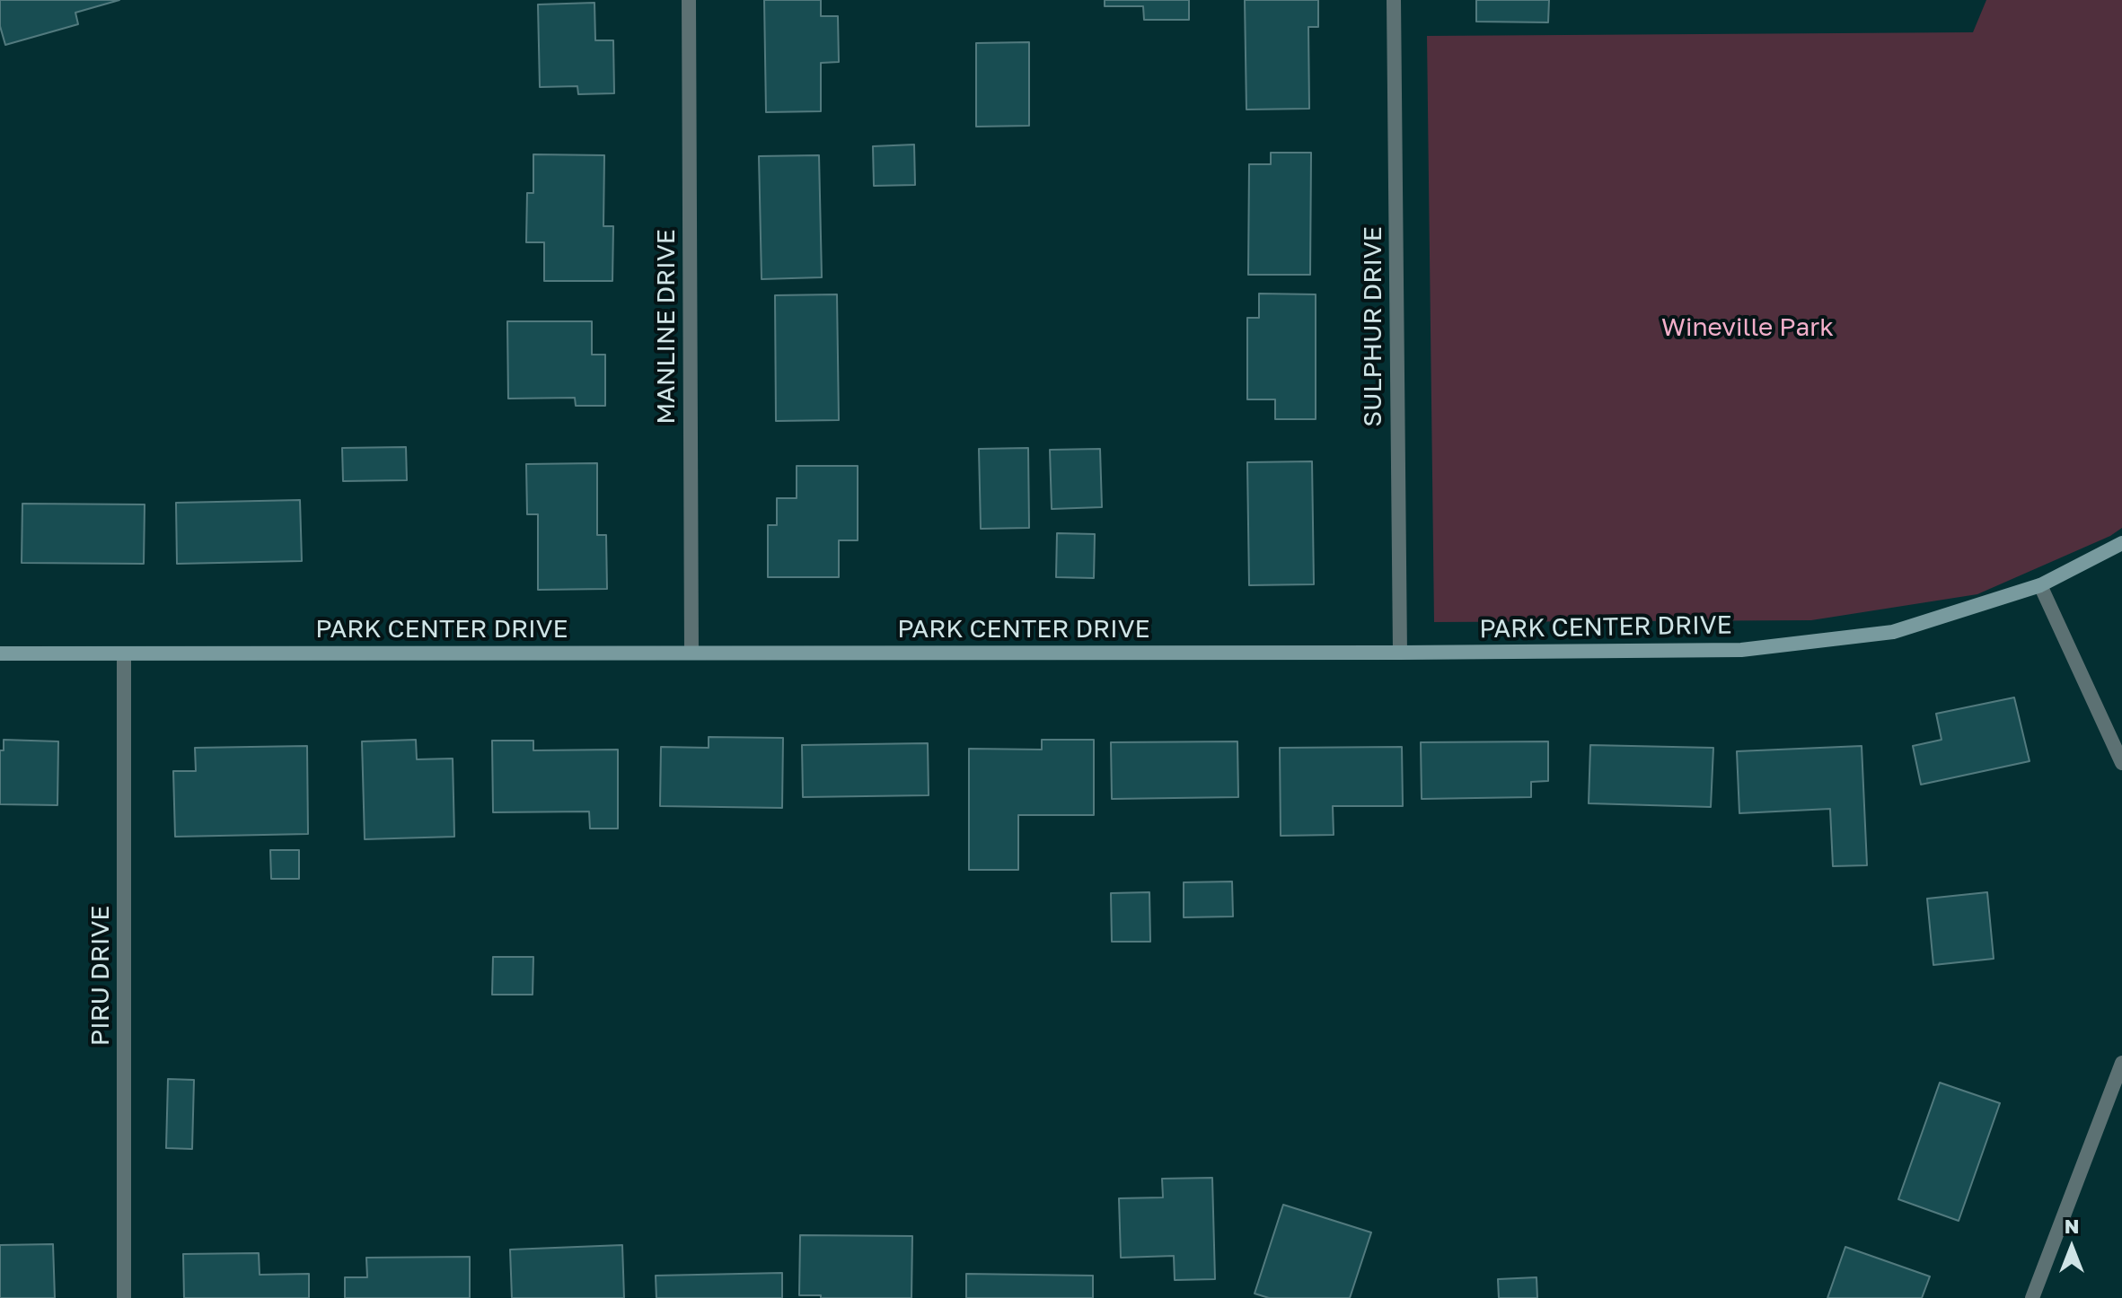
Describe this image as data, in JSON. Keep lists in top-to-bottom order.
{
  "streets": {
    "street": [
      "MANLINE DRIVE",
      "SULPHUR DRIVE",
      "PARK CENTER DRIVE",
      "PIRU DRIVE"
    ]
  },
  "crossings": [
    ["MANLINE DRIVE", "PARK CENTER DRIVE"],
    ["SULPHUR DRIVE", "PARK CENTER DRIVE"],
    ["PARK CENTER DRIVE", "PIRU DRIVE"]
  ],
  "parks": ["Wineville Park"],
  "north": "top"
}
